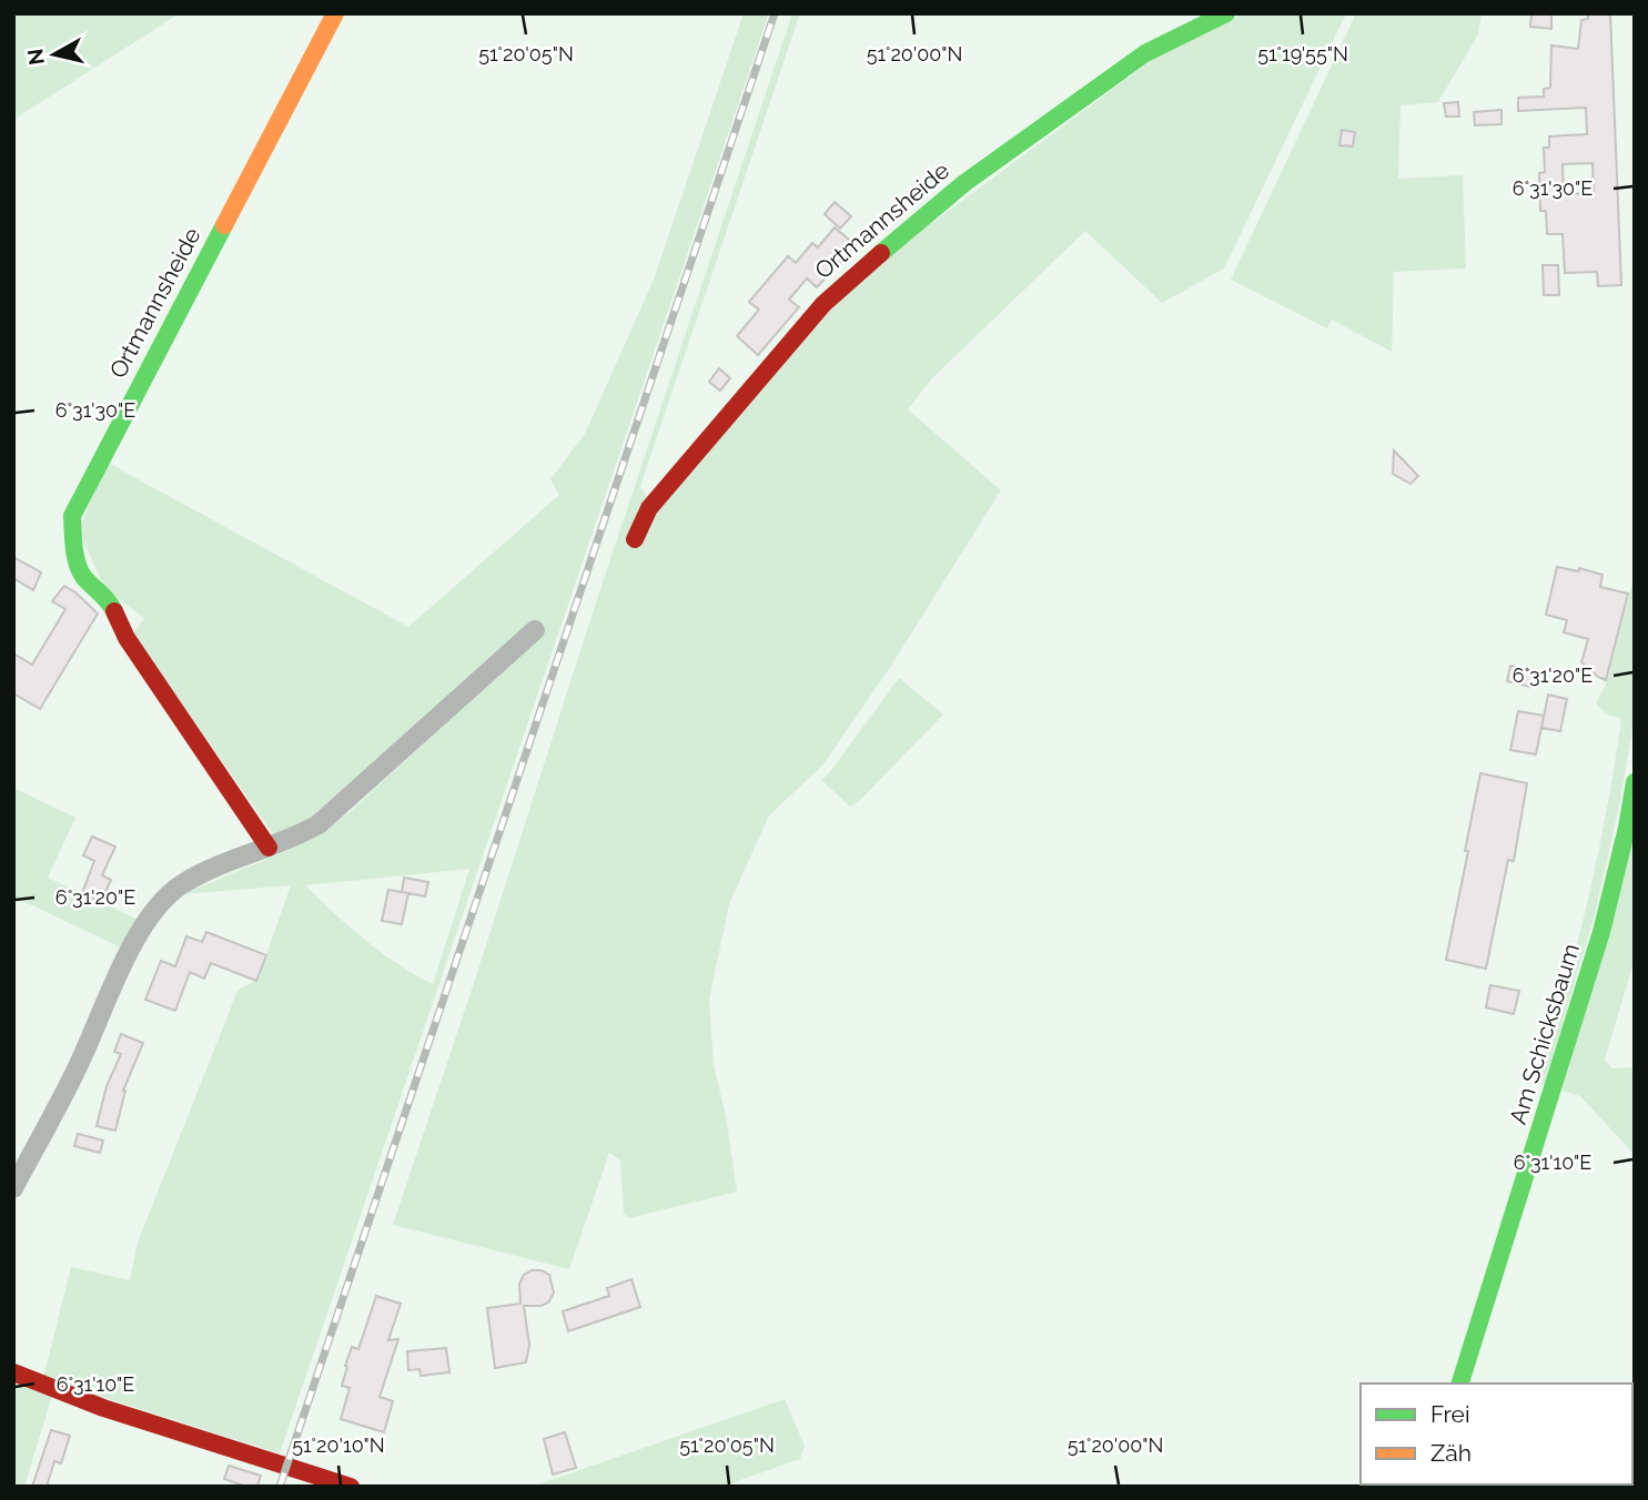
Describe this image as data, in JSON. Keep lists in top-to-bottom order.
{
  "streets": {
    "street": ["Ortmannsheide", "Am Schicksbaum"]
  },
  "legend": ["Frei", "Zäh"],
  "north": "left",
  "coordinates": [
    "51°20'05\"N",
    "51°20'00\"N",
    "51°19'55\"N",
    "6°31'30\"E",
    "6°31'20\"E",
    "6°31'10\"E",
    "51°20'10\"N"
  ]
}
